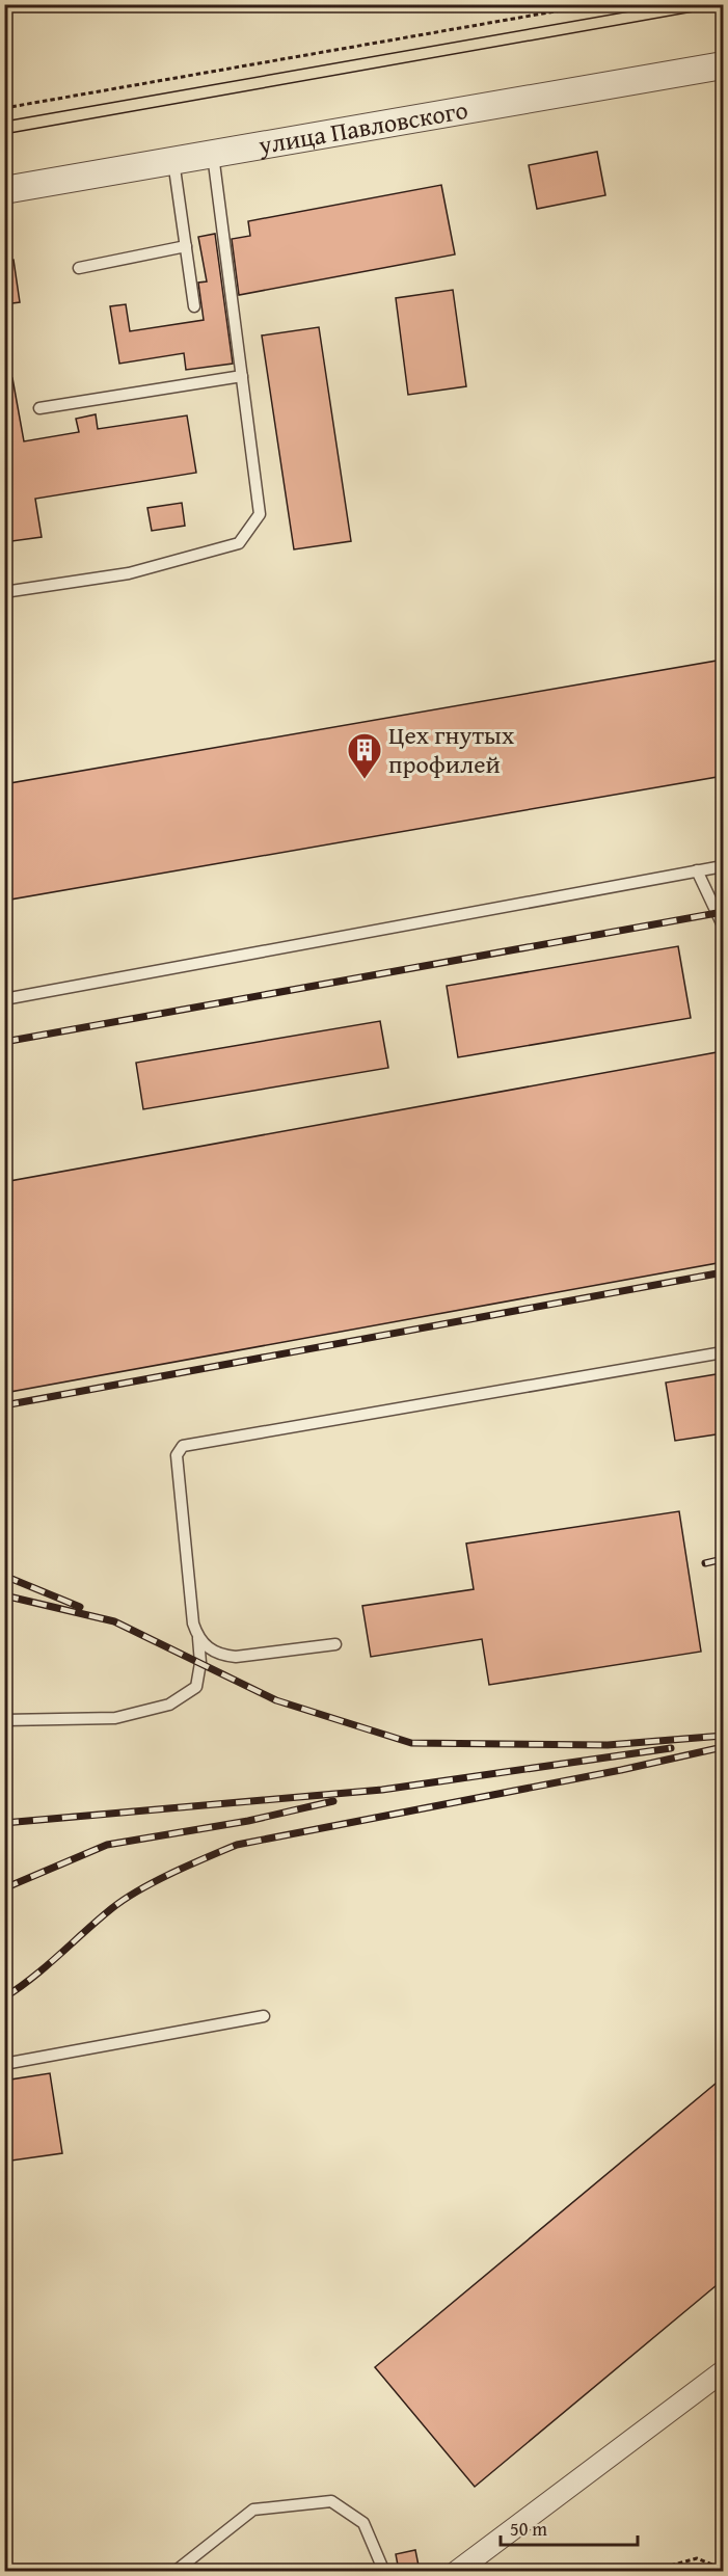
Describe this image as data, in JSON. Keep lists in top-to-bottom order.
{
  "streets": {
    "street": ["улица Павловского"]
  },
  "places": {
    "building": ["Цех гнутых профилей"]
  },
  "scale_bar": "50 m"
}
